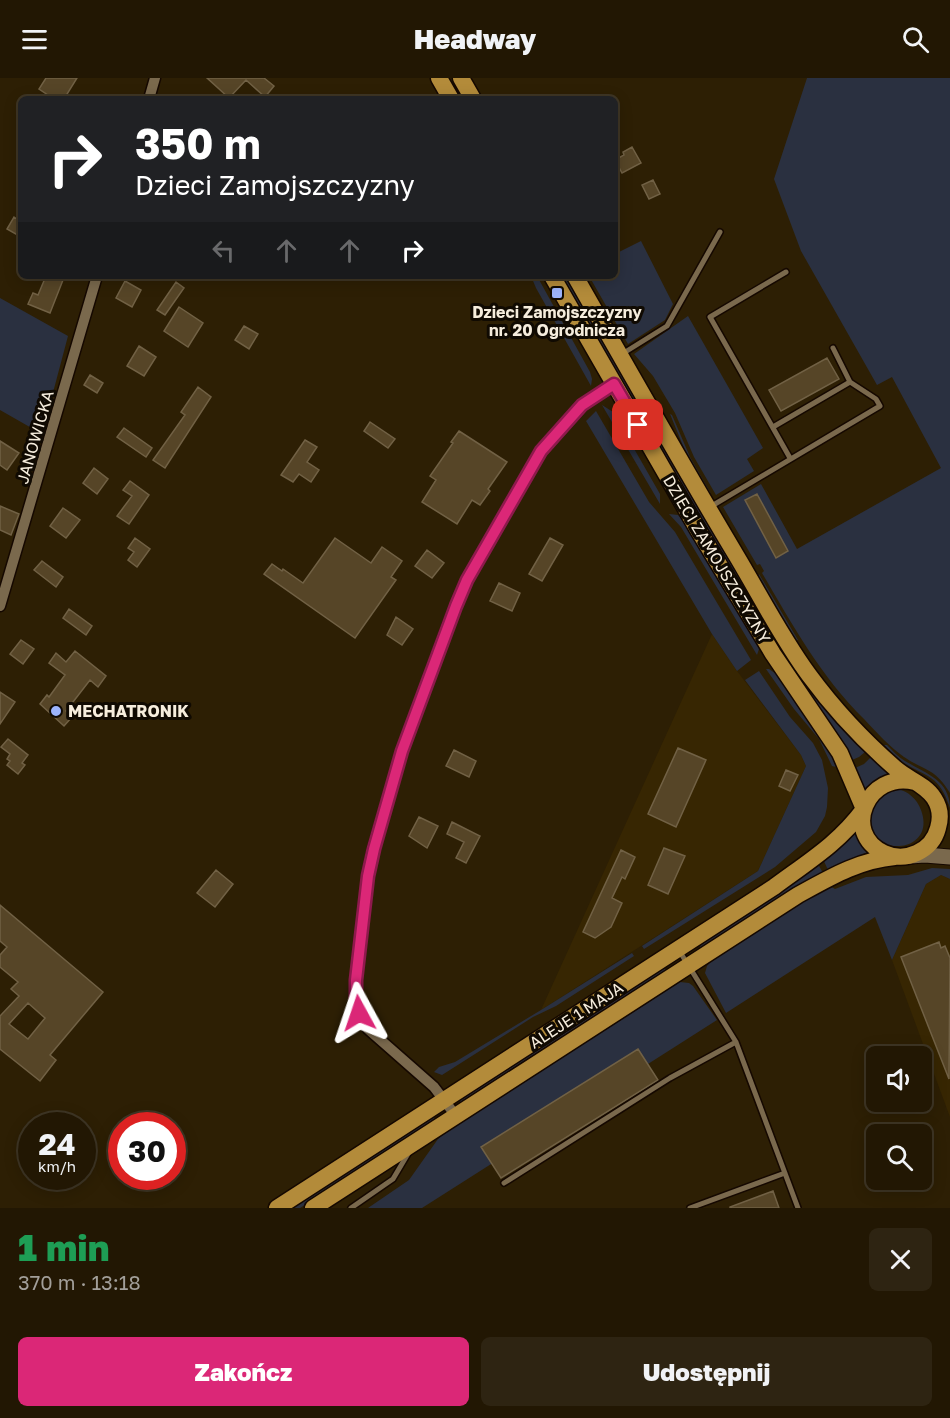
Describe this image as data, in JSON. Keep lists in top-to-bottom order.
{
  "streets": {
    "main road": ["DZIECI ZAMOJSZCZYZNY", "ALEJE 1 MAJA"],
    "street": ["JANOWICKA"]
  },
  "crossings": [
    ["DZIECI ZAMOJSZCZYZNY", "ALEJE 1 MAJA"]
  ],
  "places": {
    "transit": ["Dzieci Zamojszczyzny nr. 20 Ogrodnicza"],
    "other": ["MECHATRONIK"]
  },
  "page": {
    "header": "Headway",
    "turn": ["350 m", "Dzieci Zamojszczyzny"],
    "speed": "24 km/h",
    "limit": "30",
    "heading": ["1 min", "370 m · 13:18"],
    "buttons": ["Zakończ", "Udostępnij"]
  }
}
